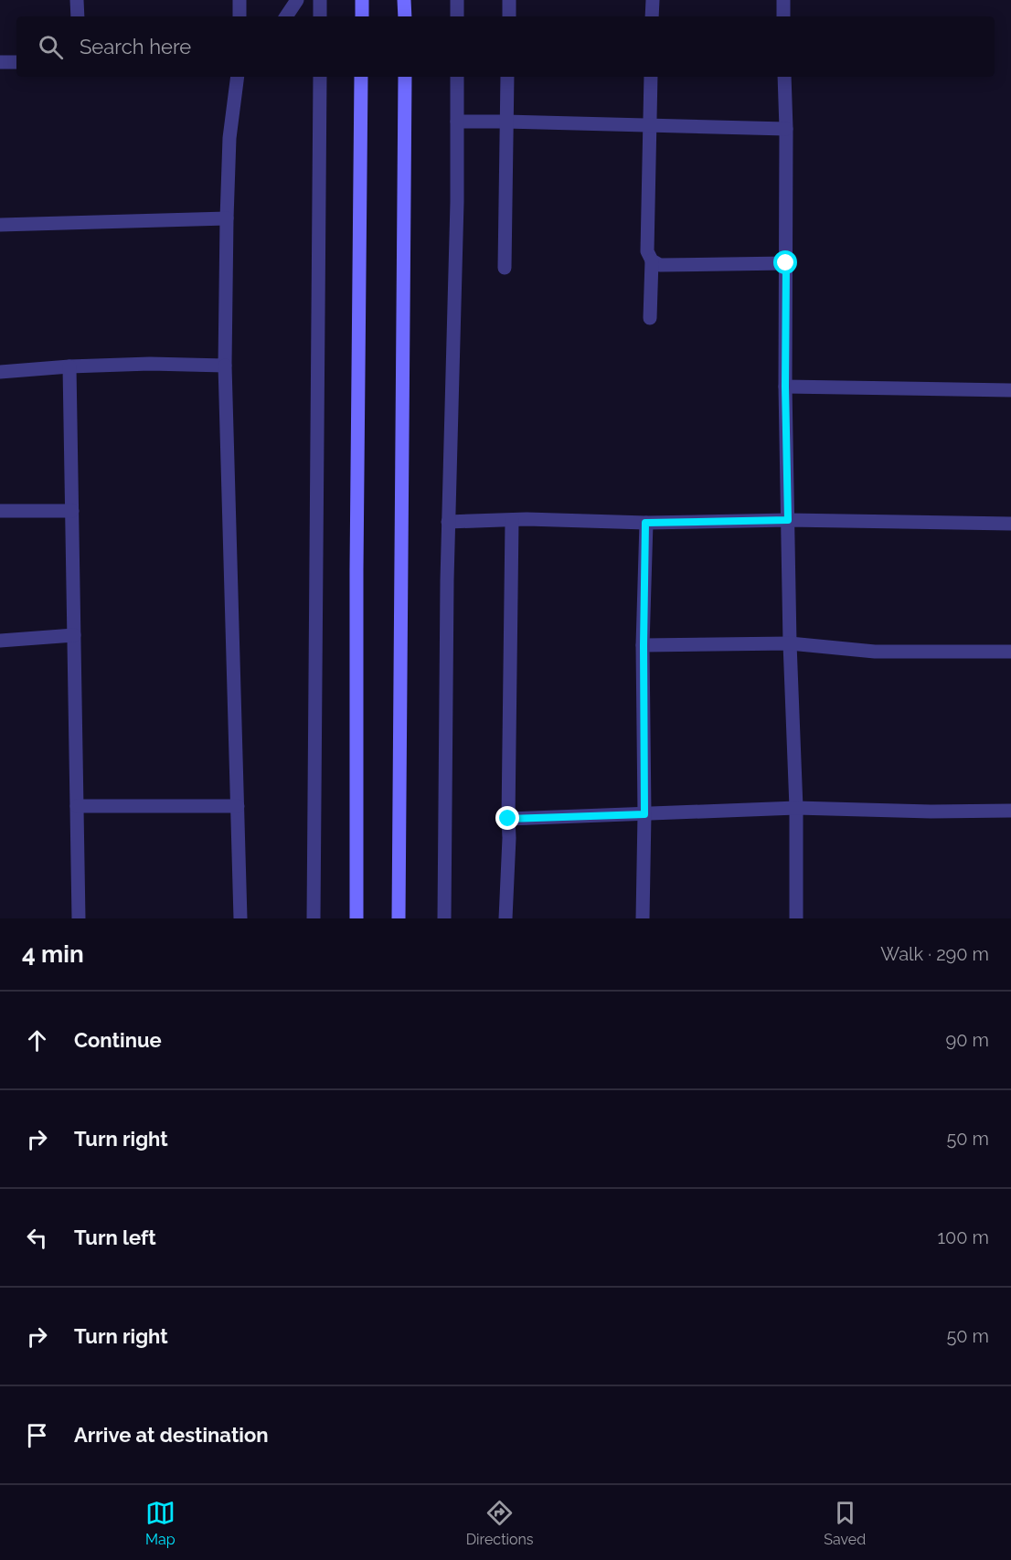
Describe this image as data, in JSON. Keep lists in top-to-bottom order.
{
  "page": {
    "search": "Search here",
    "heading": ["4 min", "Walk · 290 m"],
    "list": [
      ["Continue", "90 m"],
      ["Turn right", "50 m"],
      ["Turn left", "100 m"],
      ["Turn right", "50 m"],
      "Arrive at destination"
    ],
    "nav": ["Map", "Directions", "Saved"]
  }
}
